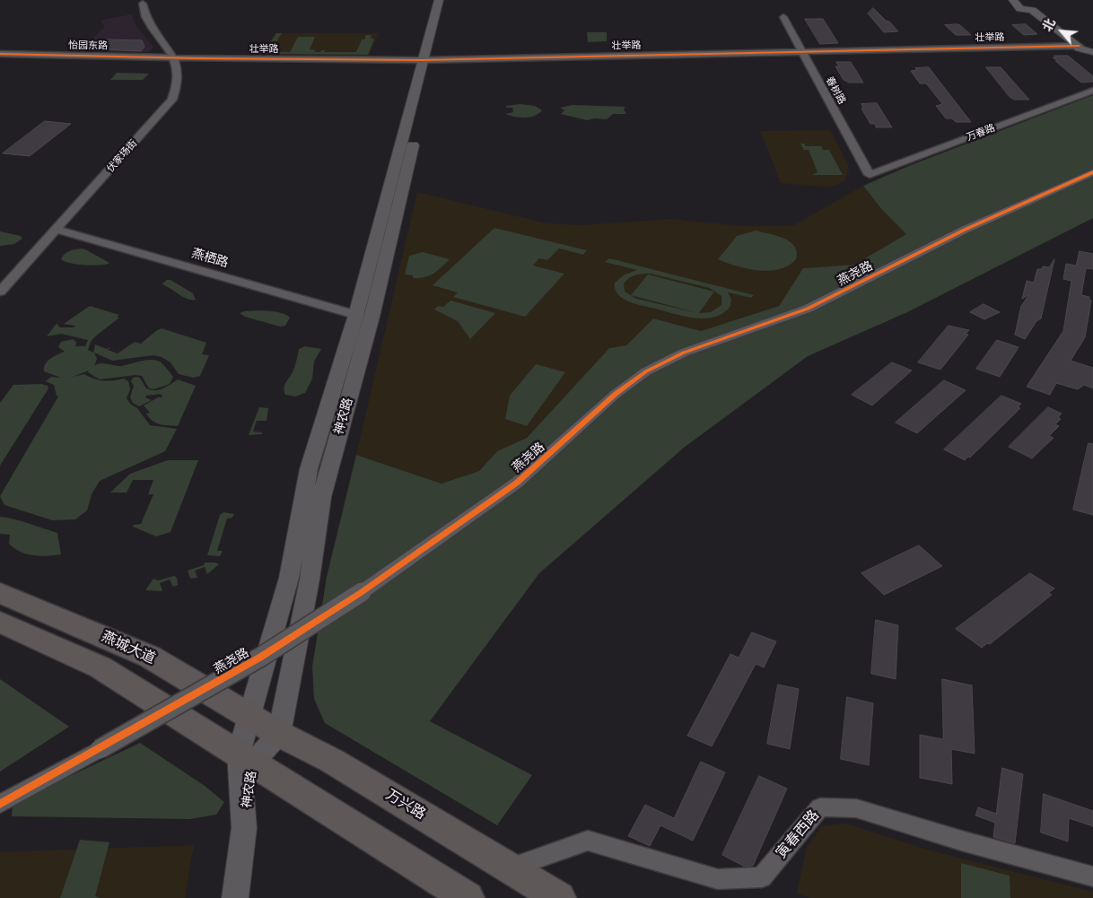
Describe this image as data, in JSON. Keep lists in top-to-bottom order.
{
  "streets": {
    "main road": ["燕城大道", "万兴路"],
    "street": [
      "壮举路",
      "怡园东路",
      "春树路",
      "万春路",
      "伏家场街",
      "燕栖路",
      "燕尧路",
      "神农路",
      "寅春西路"
    ]
  },
  "crossings": [
    ["壮举路", "怡园东路"],
    ["壮举路", "春树路"],
    ["壮举路", "伏家场街"],
    ["壮举路", "神农路"],
    ["怡园东路", "伏家场街"],
    ["春树路", "万春路"],
    ["伏家场街", "燕栖路"],
    ["燕栖路", "神农路"],
    ["神农路", "燕城大道"],
    ["神农路", "万兴路"],
    ["燕城大道", "万兴路"],
    ["万兴路", "寅春西路"]
  ],
  "north": "top left"
}
